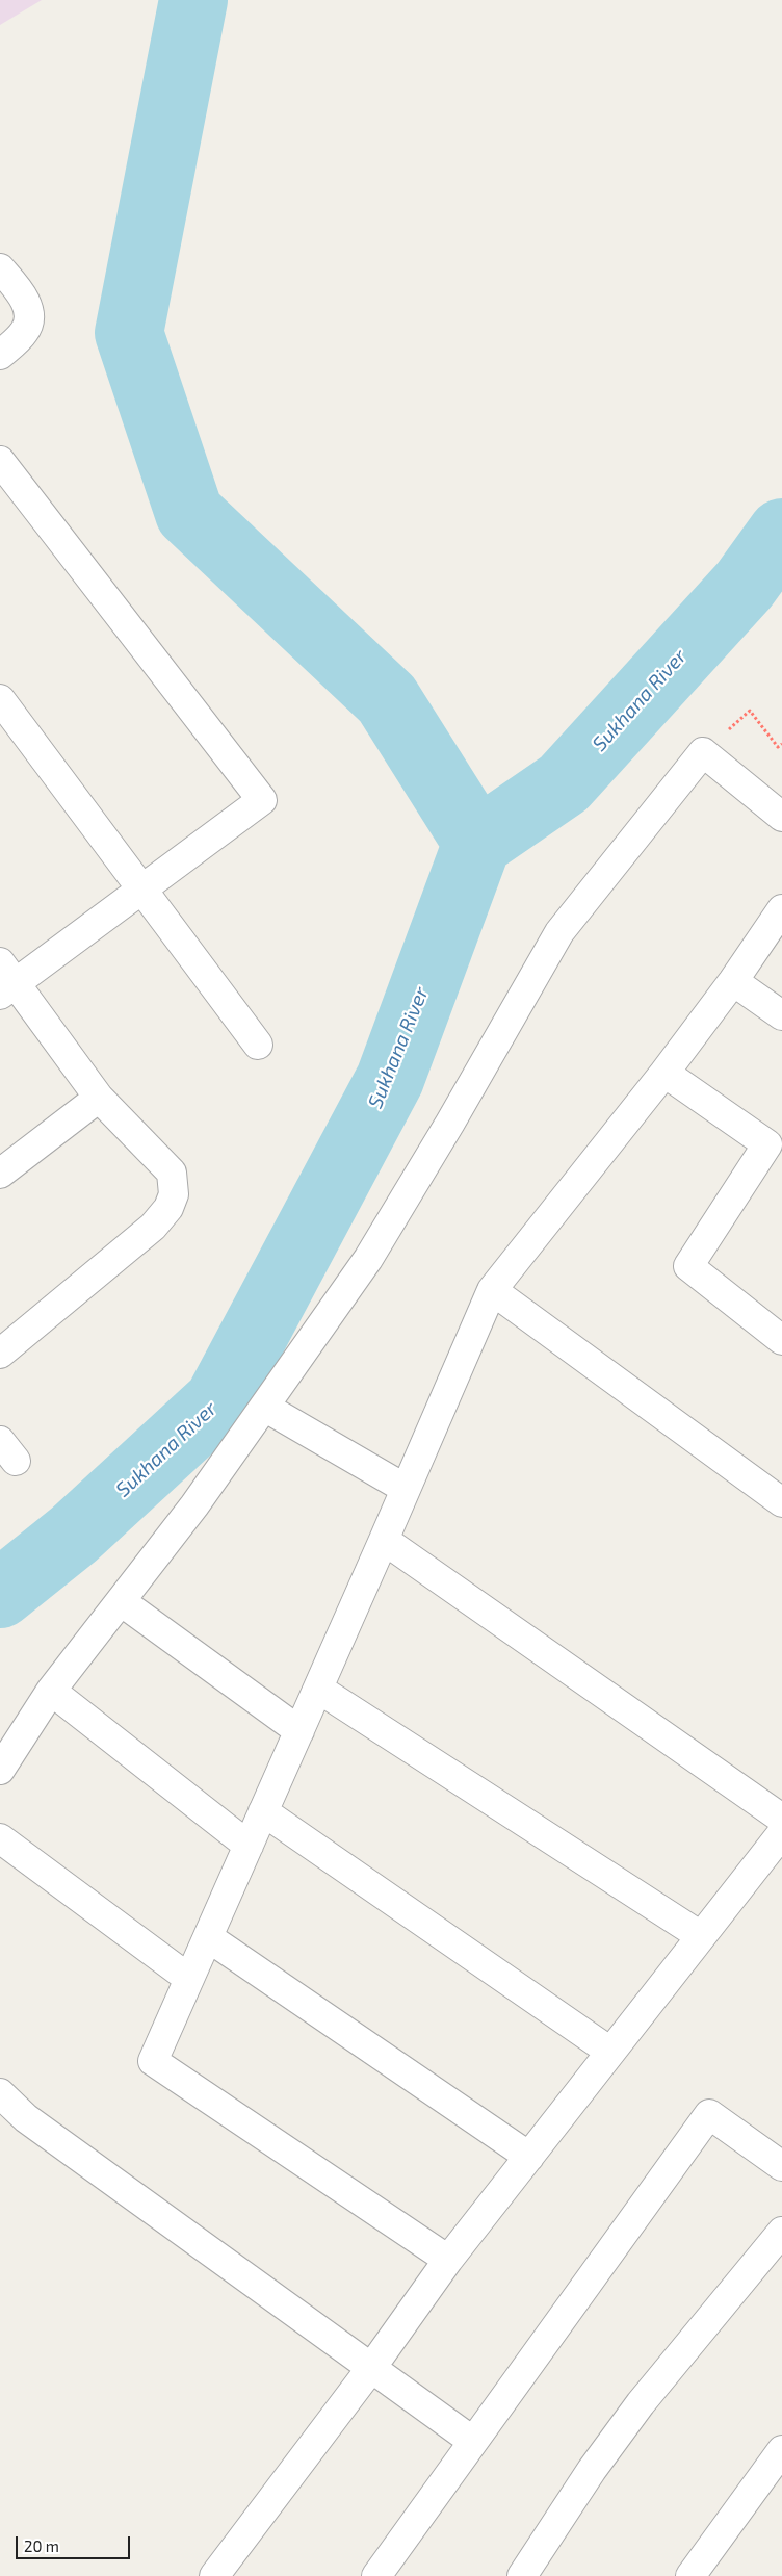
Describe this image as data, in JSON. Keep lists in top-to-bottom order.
{
  "water": ["Sukhana River"],
  "scale_bar": "20 m"
}
